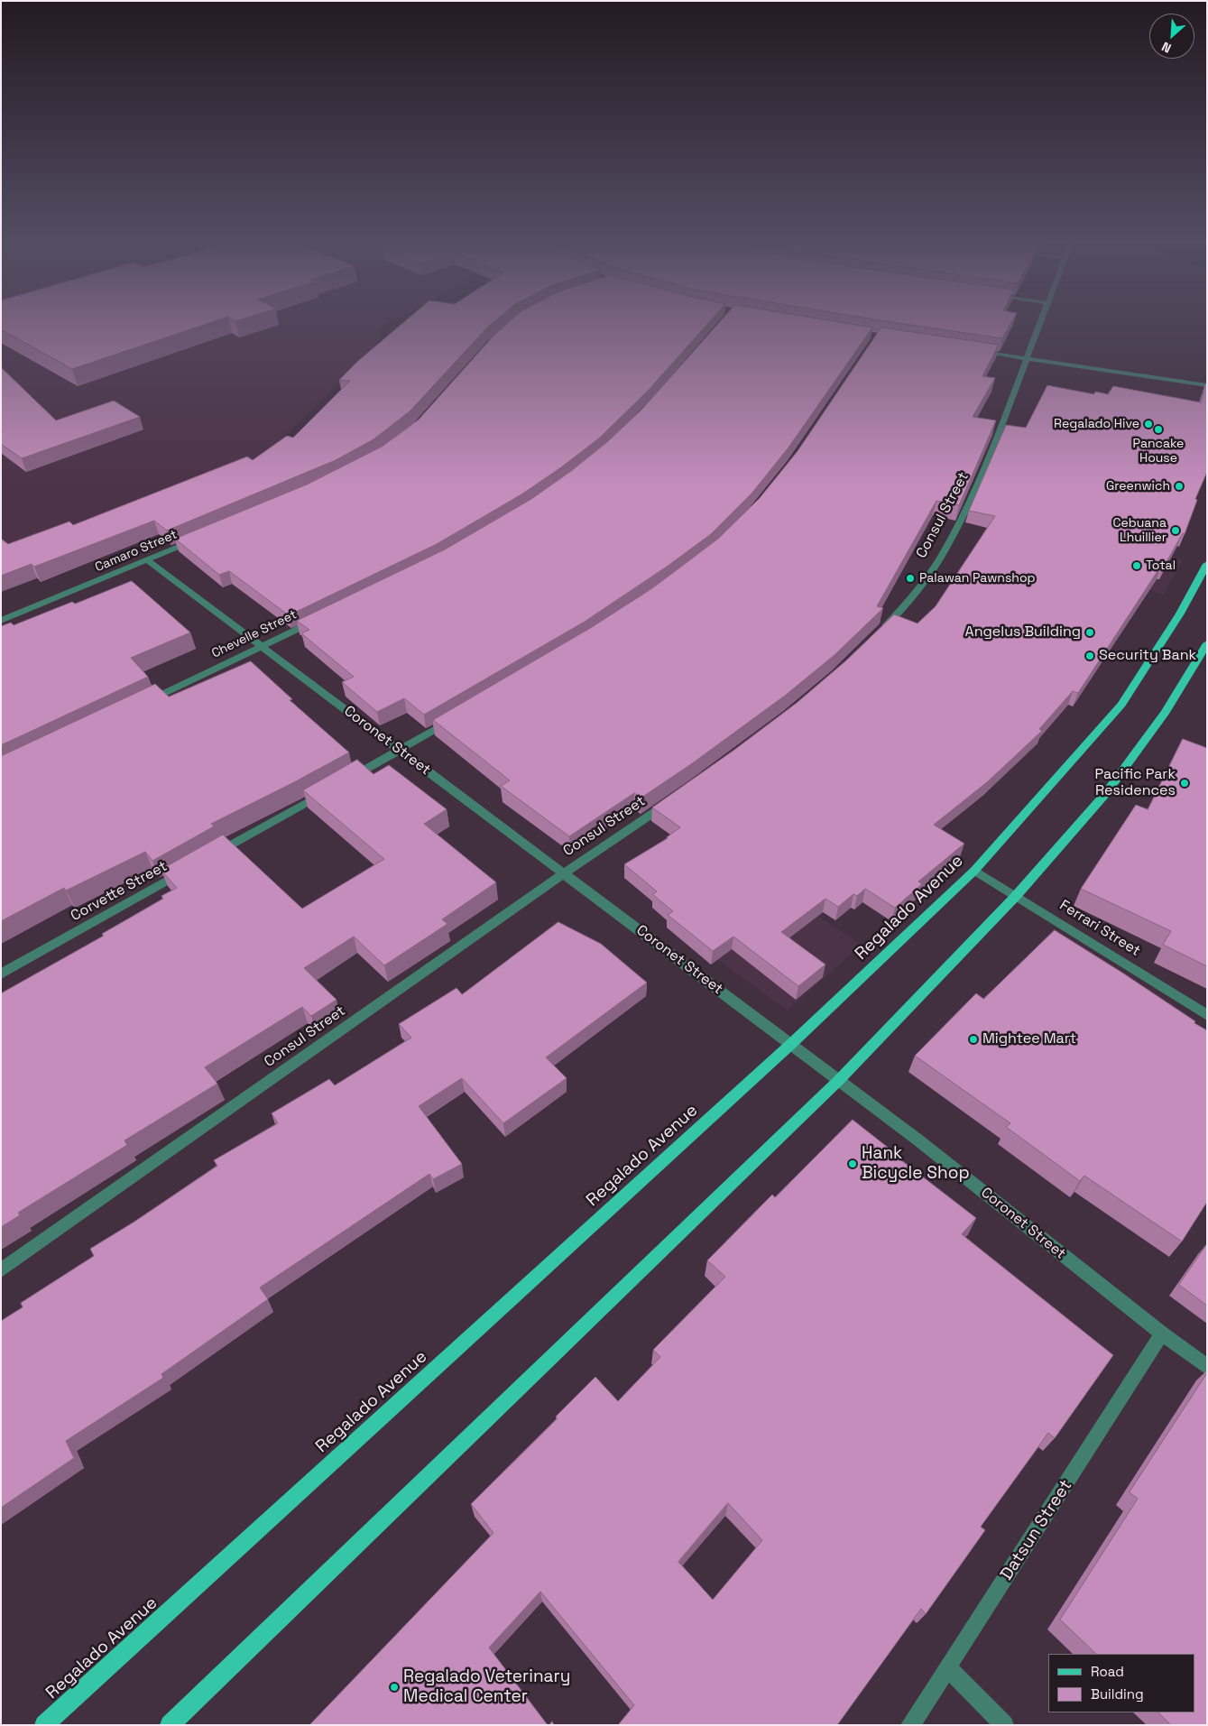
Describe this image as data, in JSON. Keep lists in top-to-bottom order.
{
  "streets": {
    "main road": ["Regalado Avenue"],
    "street": [
      "Consul Street",
      "Camaro Street",
      "Chevelle Street",
      "Coronet Street",
      "Corvette Street",
      "Ferrari Street",
      "Datsun Street"
    ]
  },
  "crossings": [
    ["Consul Street", "Coronet Street"],
    ["Camaro Street", "Coronet Street"],
    ["Chevelle Street", "Coronet Street"],
    ["Coronet Street", "Regalado Avenue"],
    ["Coronet Street", "Datsun Street"],
    ["Regalado Avenue", "Ferrari Street"]
  ],
  "places": [
    "Regalado Hive",
    "Pancake House",
    "Greenwich",
    "Cebuana Lhuillier",
    "Total",
    "Palawan Pawnshop",
    "Angelus Building",
    "Security Bank",
    "Pacific Park Residences",
    "Mightee Mart",
    "Hank Bicycle Shop",
    "Regalado Veterinary Medical Center"
  ],
  "legend": ["Road", "Building"],
  "north": "bottom left"
}
